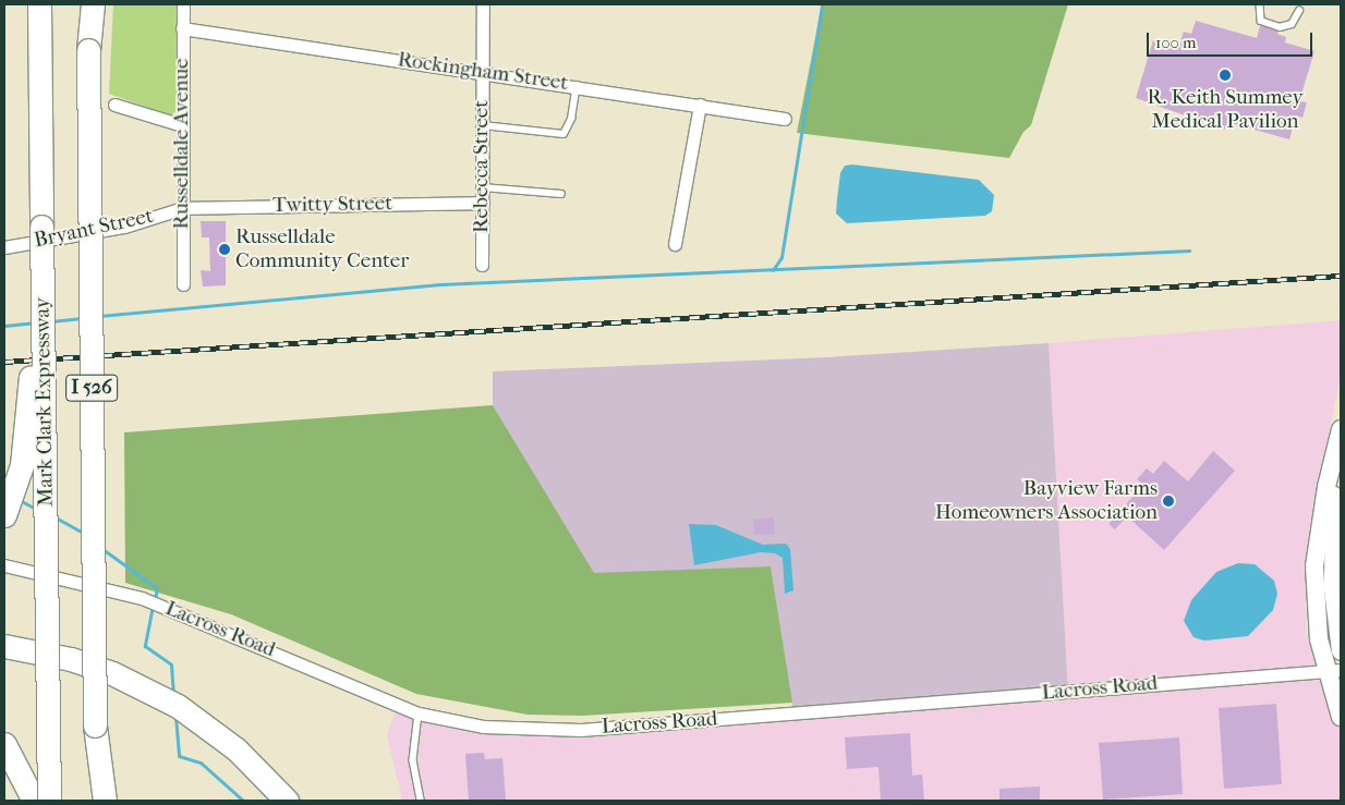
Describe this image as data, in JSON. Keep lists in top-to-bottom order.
{
  "streets": {
    "highway": ["I 526", "Mark Clark Expressway"],
    "street": [
      "Rockingham Street",
      "Russelldale Avenue",
      "Rebecca Street",
      "Twitty Street",
      "Bryant Street",
      "Lacross Road"
    ]
  },
  "crossings": [
    ["Rockingham Street", "Russelldale Avenue"],
    ["Rockingham Street", "Rebecca Street"],
    ["Russelldale Avenue", "Twitty Street"],
    ["Russelldale Avenue", "Bryant Street"],
    ["Rebecca Street", "Twitty Street"],
    ["Twitty Street", "Bryant Street"]
  ],
  "places": ["R. Keith Summey Medical Pavilion", "Russelldale Community Center", "Bayview Farms Homeowners Association"],
  "scale_bar": "100 m"
}
